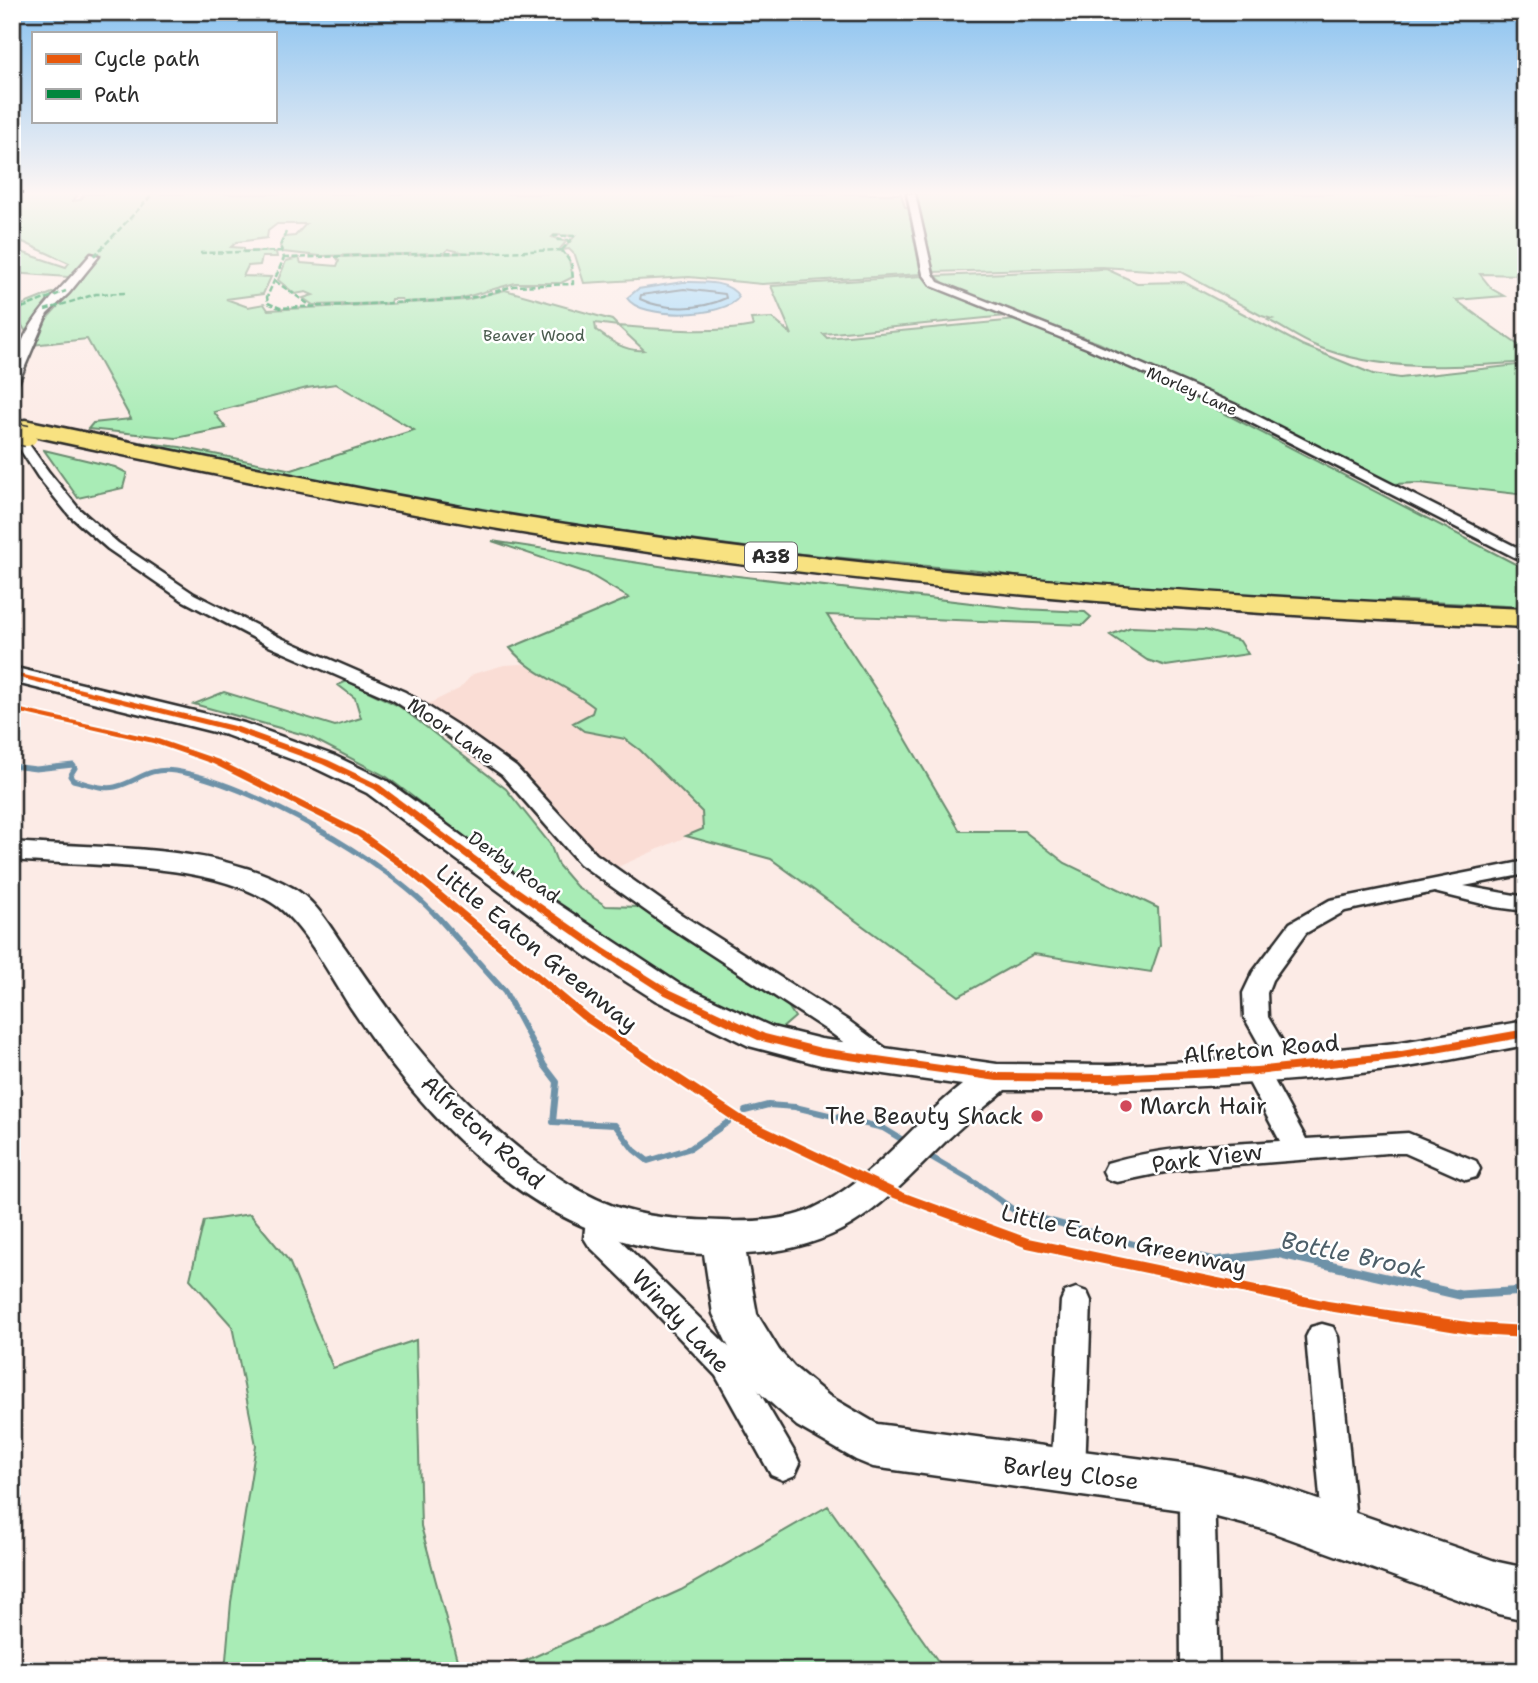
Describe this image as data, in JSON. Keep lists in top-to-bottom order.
{
  "streets": {
    "highway": ["A38"],
    "street": [
      "Morley Lane",
      "Moor Lane",
      "Derby Road",
      "Alfreton Road",
      "Park View",
      "Windy Lane",
      "Barley Close"
    ],
    "cycle path": ["Little Eaton Greenway"]
  },
  "crossings": [
    ["A38", "Moor Lane"],
    ["Moor Lane", "Derby Road"],
    ["Derby Road", "Alfreton Road"],
    ["Alfreton Road", "Park View"],
    ["Alfreton Road", "Windy Lane"],
    ["Alfreton Road", "Barley Close"]
  ],
  "water": ["Bottle Brook"],
  "parks": ["Beaver Wood"],
  "places": ["March Hair", "The Beauty Shack"],
  "legend": ["Cycle path", "Path"]
}
